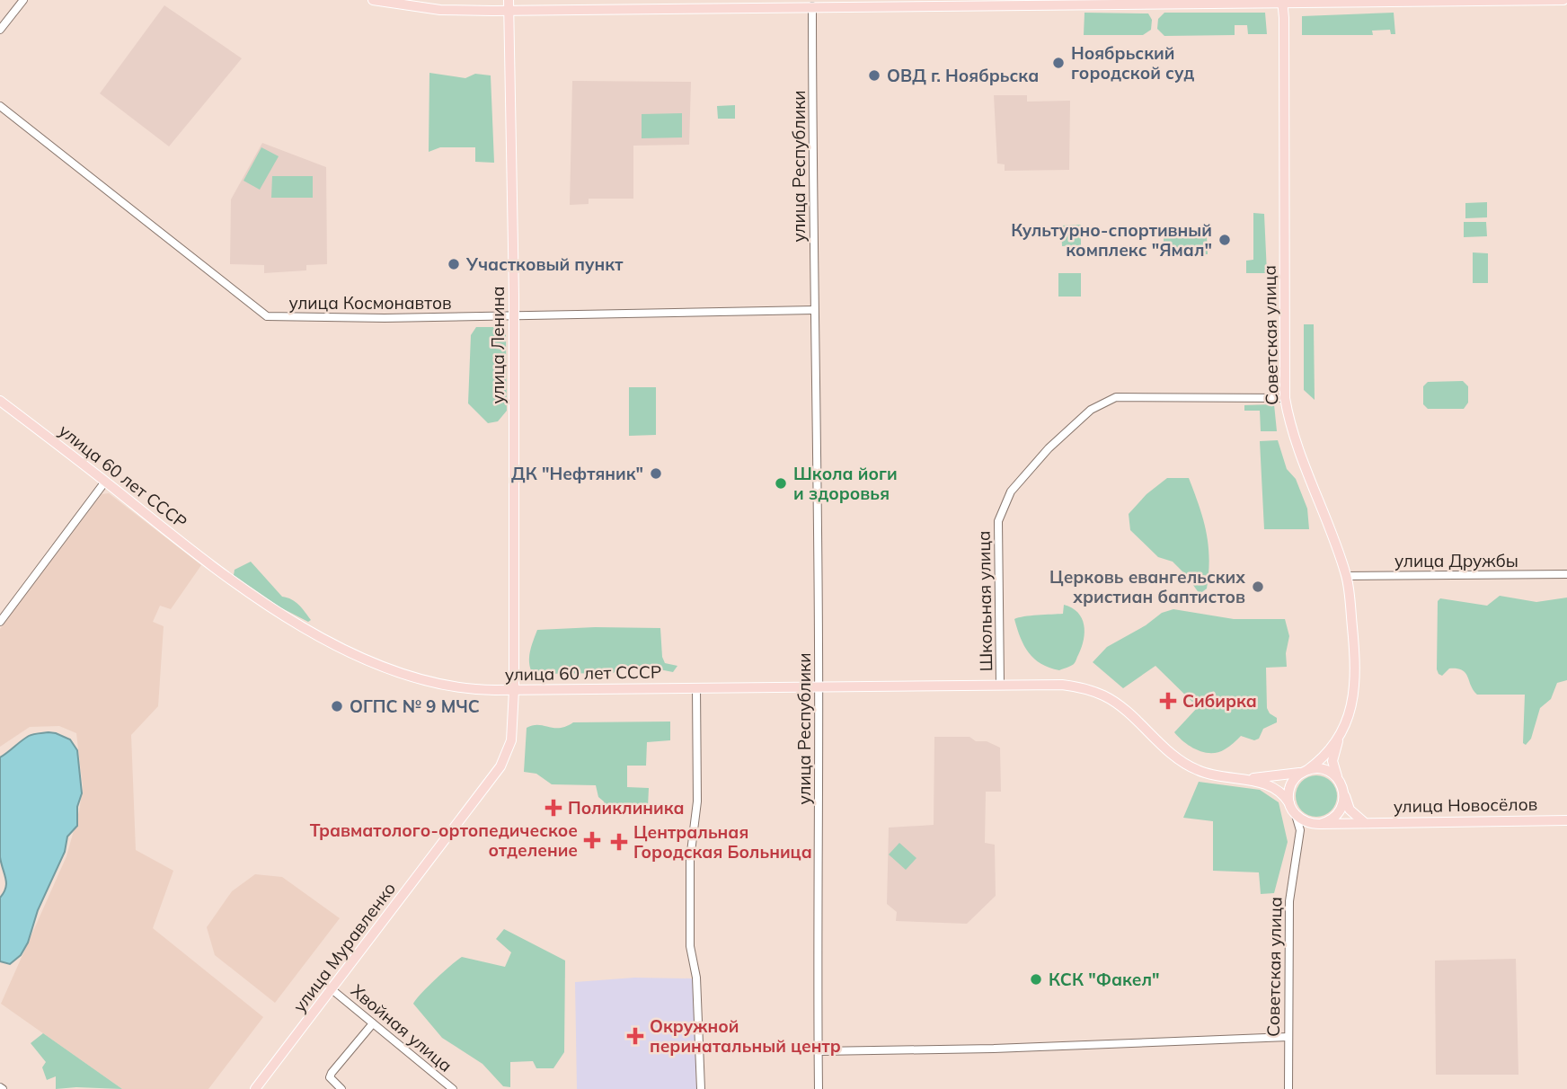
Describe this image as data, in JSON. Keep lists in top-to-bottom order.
{
  "streets": {
    "main road": [
      "Советская улица",
      "улица Ленина",
      "улица 60 лет СССР",
      "улица Новосёлов",
      "улица Муравленко"
    ],
    "street": [
      "улица Республики",
      "улица Космонавтов",
      "улица Дружбы",
      "Школьная улица",
      "Хвойная улица"
    ]
  },
  "crossings": [
    ["улица Республики", "улица Космонавтов"],
    ["улица Республики", "улица 60 лет СССР"],
    ["улица Космонавтов", "улица Ленина"],
    ["Советская улица", "улица Дружбы"],
    ["Советская улица", "Школьная улица"],
    ["Советская улица", "улица Новосёлов"],
    ["улица Ленина", "улица 60 лет СССР"],
    ["улица Ленина", "улица Муравленко"],
    ["улица 60 лет СССР", "Школьная улица"],
    ["улица 60 лет СССР", "улица Муравленко"],
    ["улица Муравленко", "Хвойная улица"]
  ],
  "places": {
    "other": [
      "Ноябрьский городской суд",
      "ОВД г. Ноябрьска",
      "Культурно-спортивный комплекс \"Ямал\"",
      "Участковый пункт",
      "ДК \"Нефтяник\"",
      "Школа йоги и здоровья",
      "Церковь евангельских христиан баптистов",
      "ОГПС № 9 МЧС",
      "КСК \"Факел\""
    ],
    "health": [
      "Сибирка",
      "Поликлиника",
      "Травматолого-ортопедическое отделение",
      "Центральная Городская Больница",
      "Окружной перинатальный центр"
    ]
  }
}
